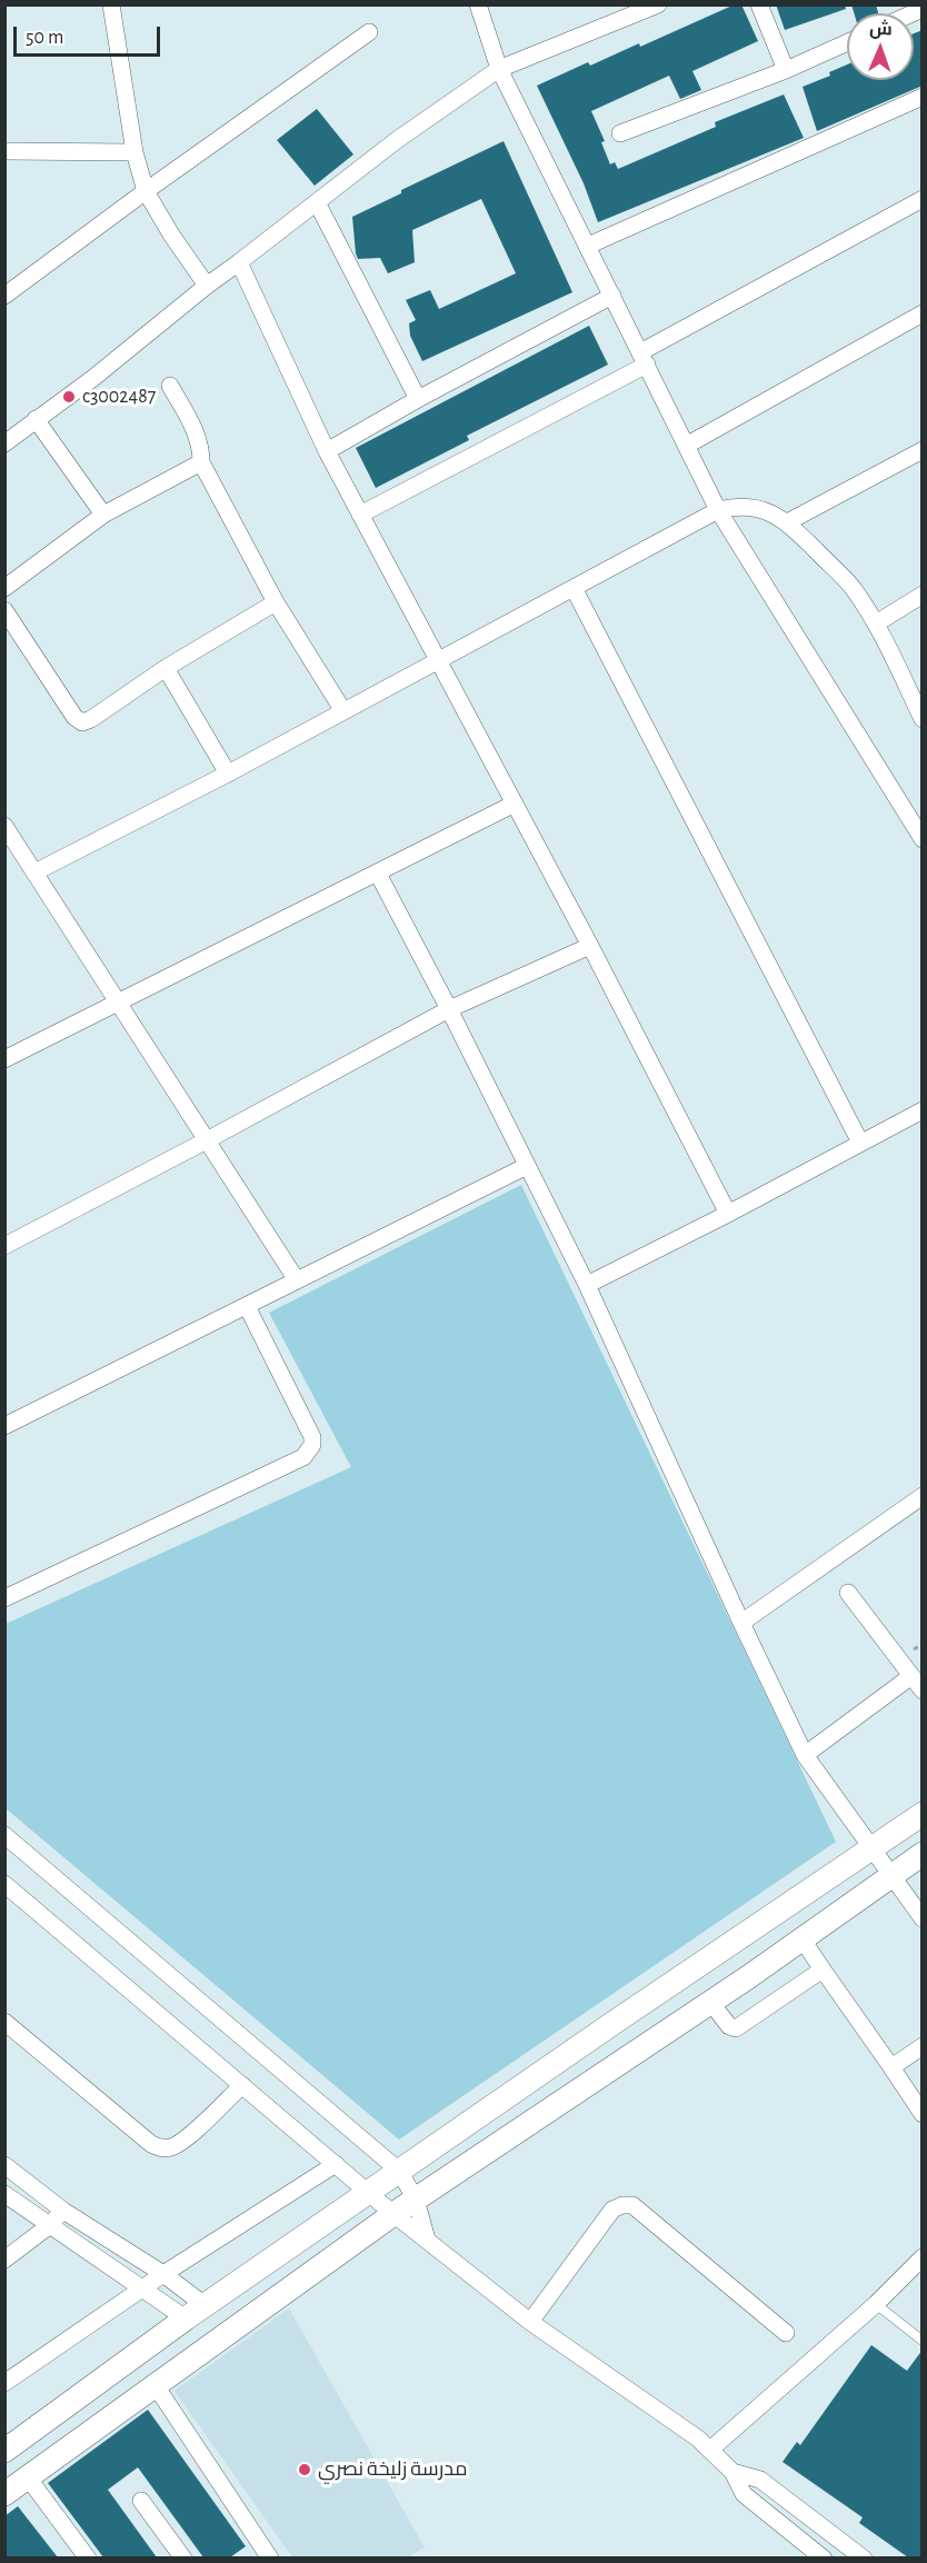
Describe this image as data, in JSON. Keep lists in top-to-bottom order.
{
  "places": ["c3002487", "مدرسة زليخة نصري"],
  "scale_bar": "50 m",
  "north": "top"
}
